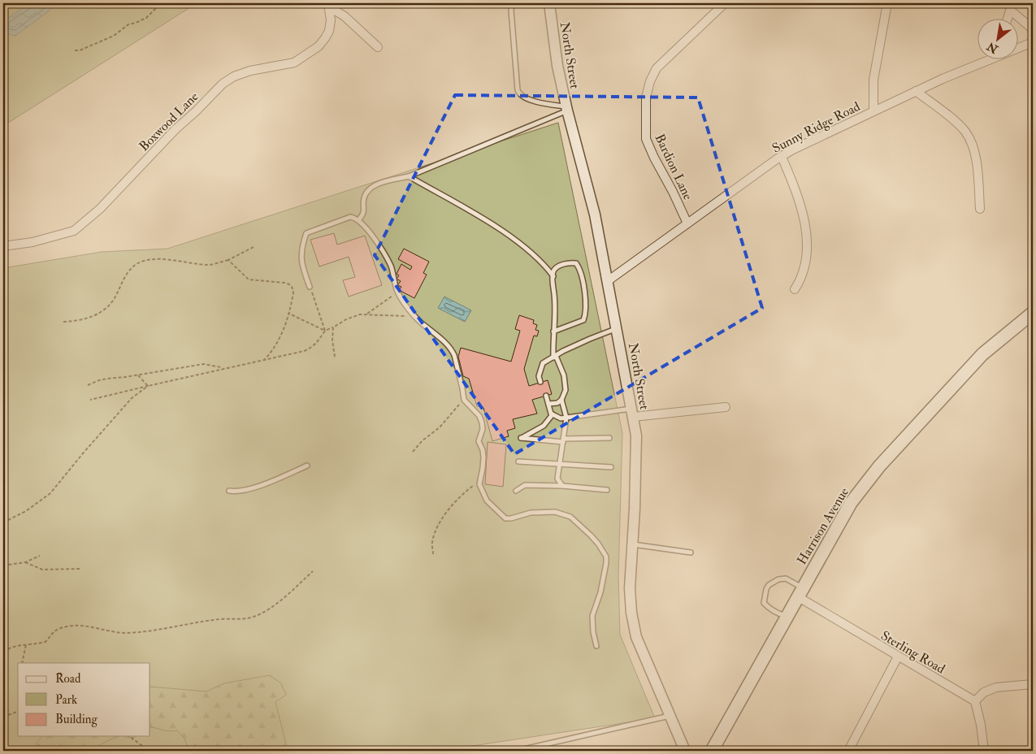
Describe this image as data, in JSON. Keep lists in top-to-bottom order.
{
  "streets": {
    "main road": ["Harrison Avenue"],
    "street": [
      "North Street",
      "Boxwood Lane",
      "Sunny Ridge Road",
      "Bardion Lane",
      "Sterling Road"
    ]
  },
  "crossings": [
    ["North Street", "Sunny Ridge Road"],
    ["Sunny Ridge Road", "Bardion Lane"],
    ["Harrison Avenue", "Sterling Road"]
  ],
  "legend": ["Road", "Park", "Building"],
  "north": "bottom left"
}
